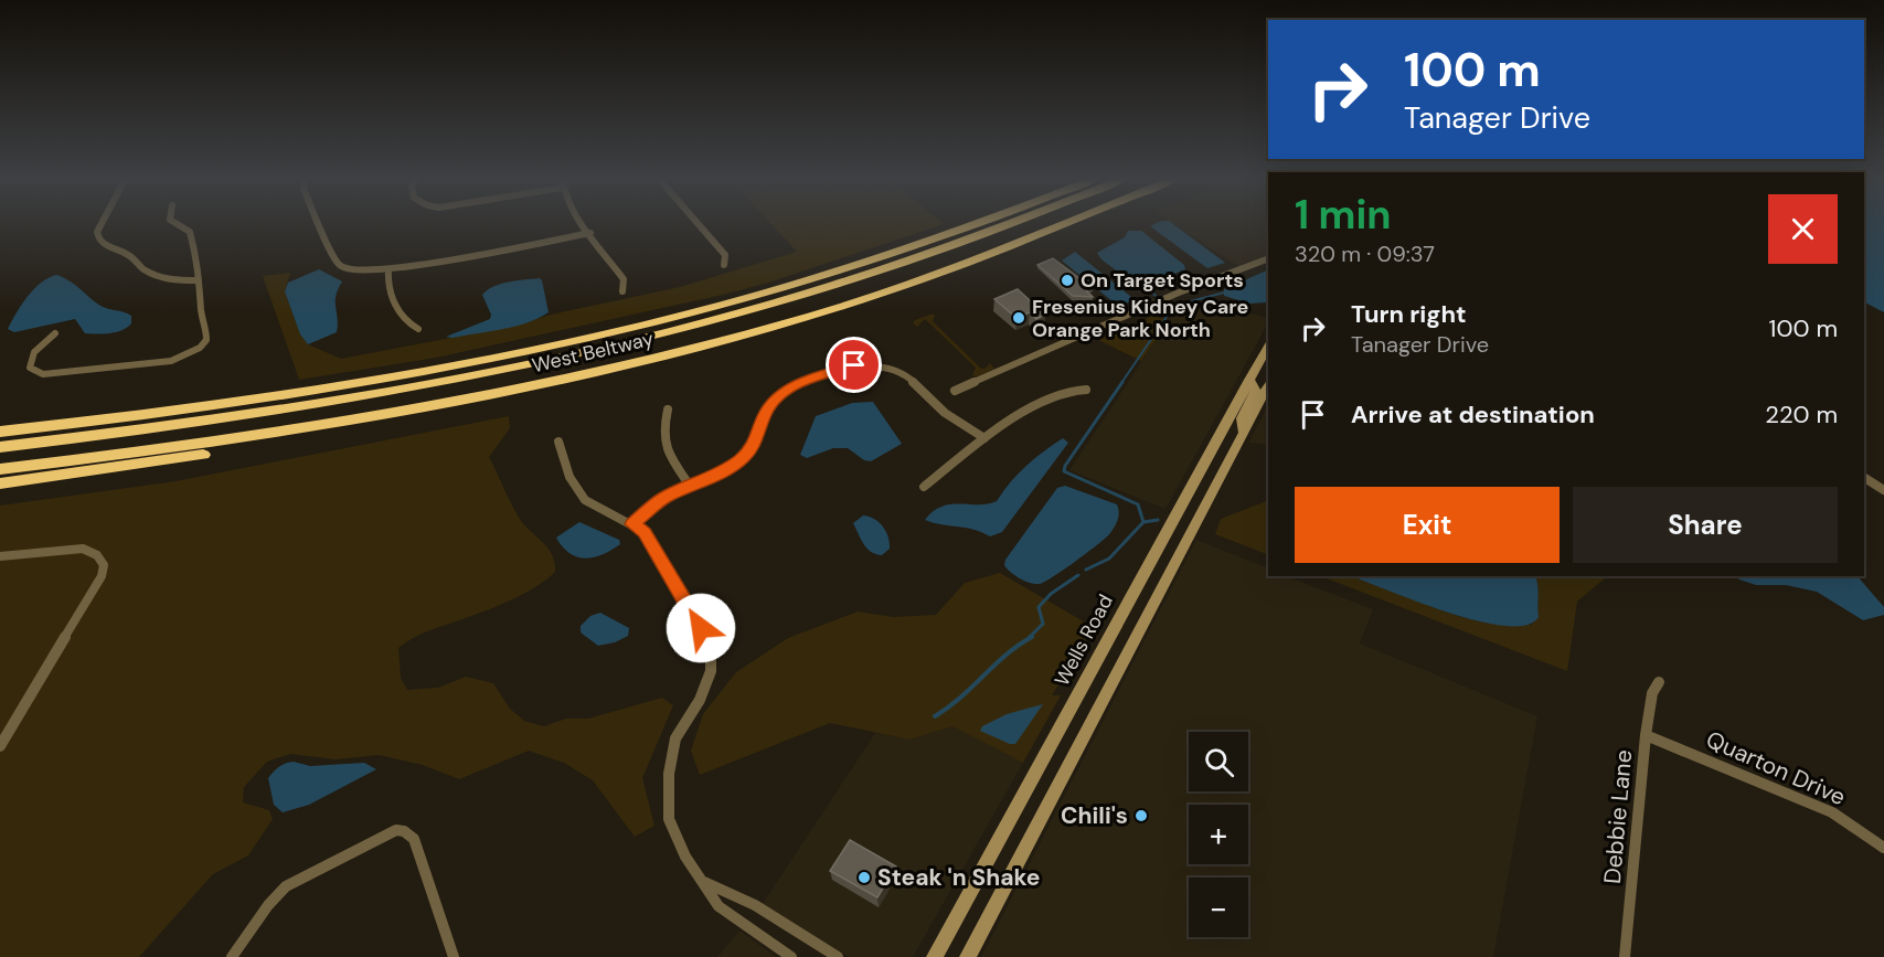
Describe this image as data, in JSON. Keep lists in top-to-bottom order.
{
  "streets": {
    "highway": ["West Beltway"],
    "main road": ["Wells Road"],
    "street": ["Quarton Drive", "Debbie Lane"]
  },
  "crossings": [
    ["Quarton Drive", "Debbie Lane"]
  ],
  "places": [
    "On Target Sports",
    "Fresenius Kidney Care Orange Park North",
    "Chili's",
    "Steak 'n Shake"
  ],
  "page": {
    "turn": ["100 m", "Tanager Drive"],
    "heading": ["1 min", "320 m · 09:37"],
    "list": [
      {
        "name": "Turn right",
        "note": "Tanager Drive",
        "value": "100 m"
      },
      {
        "name": "Arrive at destination",
        "value": "220 m"
      }
    ],
    "buttons": ["Exit", "Share"],
    "map_buttons": ["+", "−"]
  }
}
